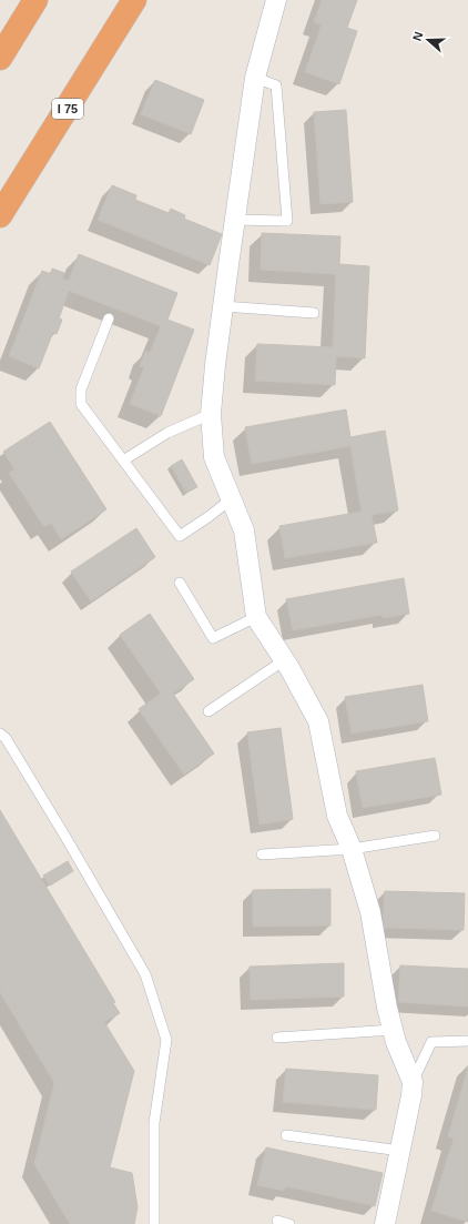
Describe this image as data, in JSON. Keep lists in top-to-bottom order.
{
  "streets": {
    "highway": ["I 75"]
  },
  "north": "left"
}
